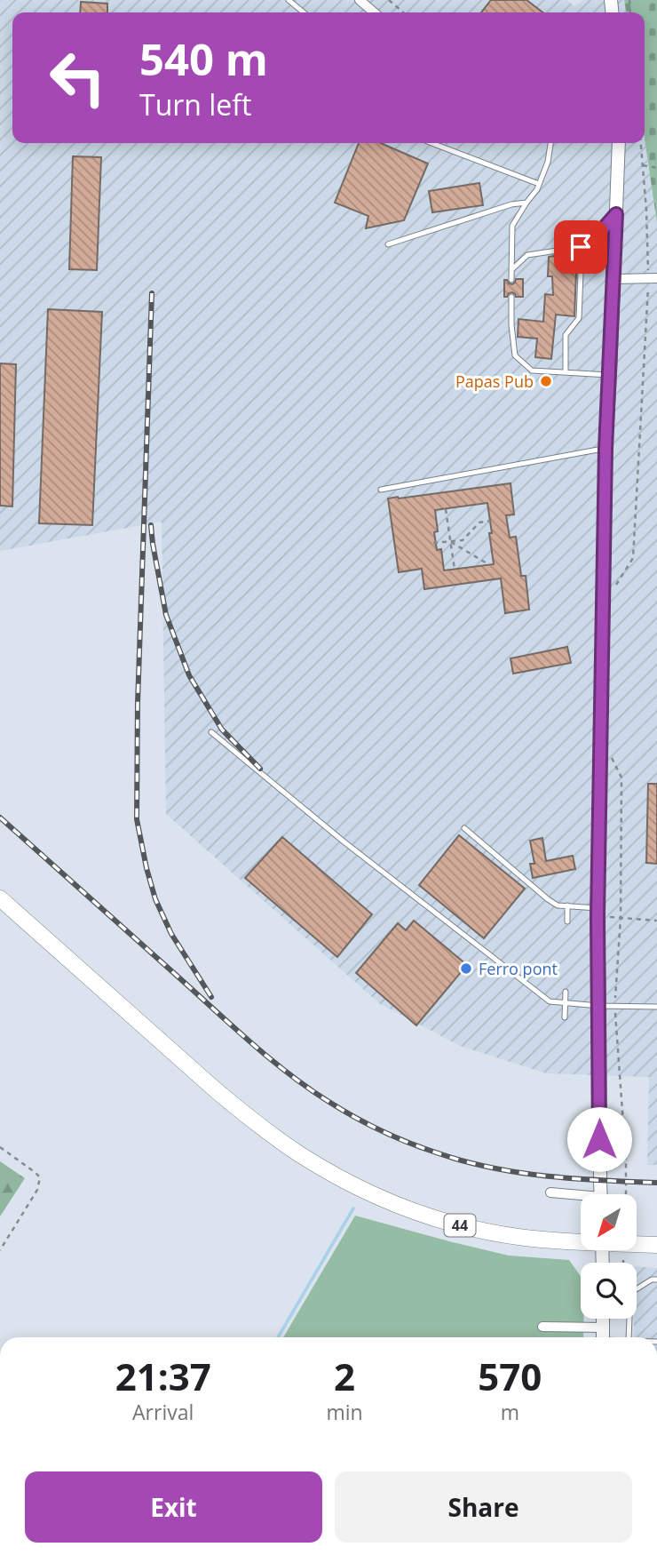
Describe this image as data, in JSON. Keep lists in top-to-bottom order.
{
  "streets": {
    "main road": ["44"]
  },
  "places": ["Papas Pub", "Ferro pont"],
  "north": "bottom left",
  "page": {
    "turn": ["540 m", "Turn left"],
    "eta": [
      "21:37",
      "Arrival",
      "2",
      "min",
      "570",
      "m"
    ],
    "buttons": ["Exit", "Share"]
  }
}
